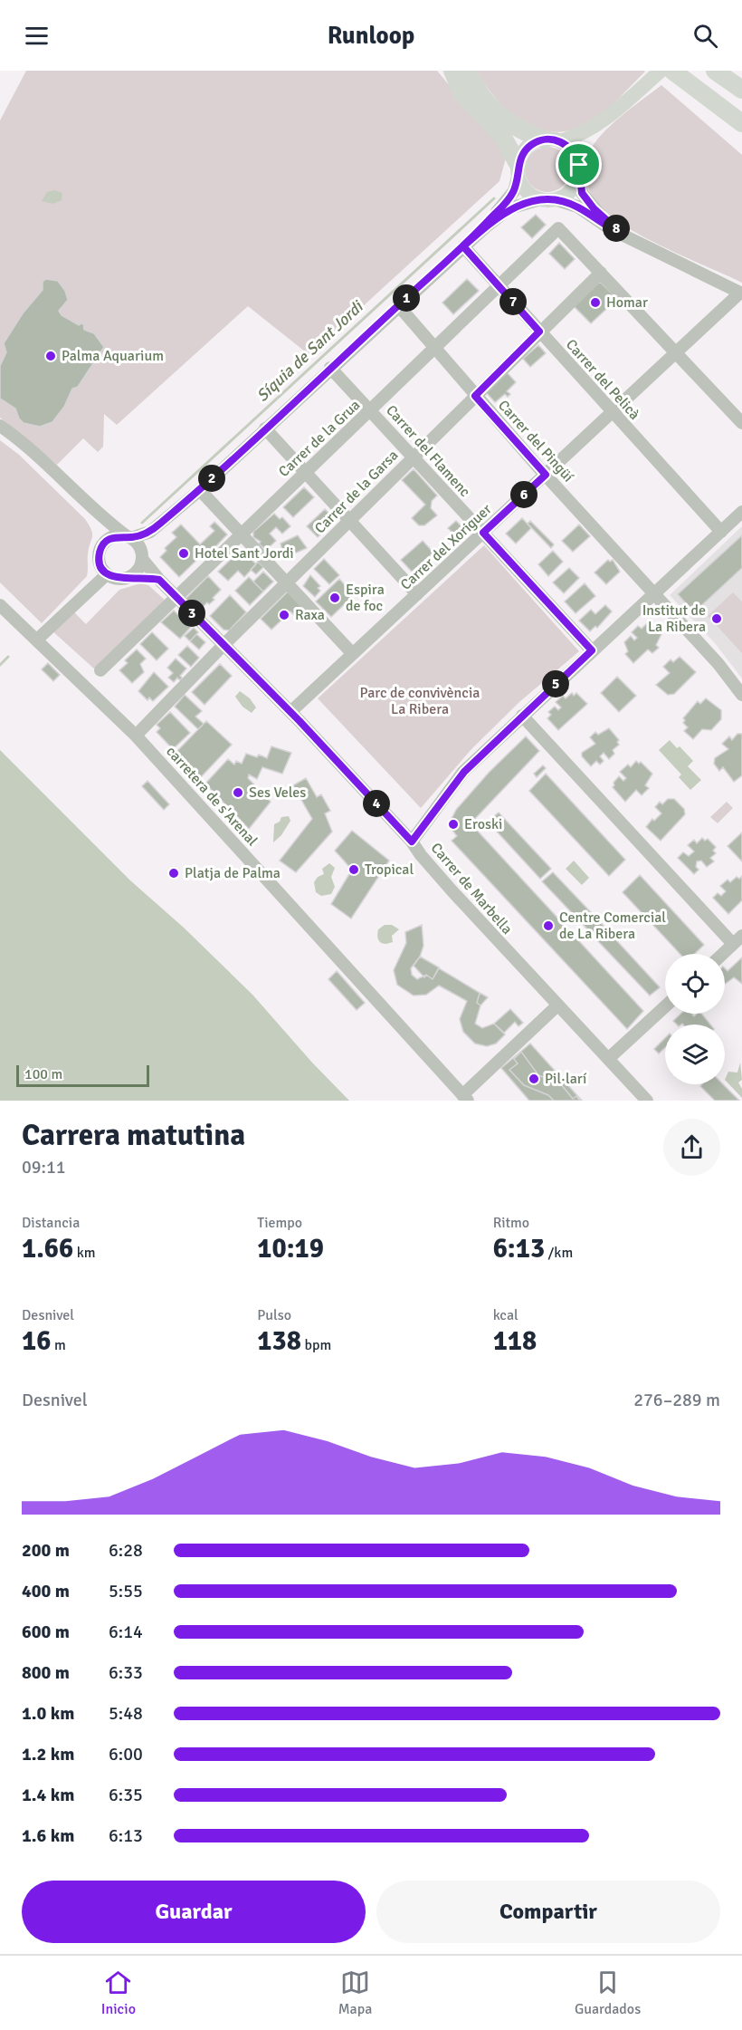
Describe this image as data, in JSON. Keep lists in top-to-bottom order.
{
  "streets": {
    "street": [
      "Carrer del Pelicà",
      "Carrer de la Grua",
      "Carrer del Pingüí",
      "Carrer del Flamenc",
      "Carrer de la Garsa",
      "Carrer del Xoriguer",
      "carretera de s'Arenal",
      "Carrer de Marbella"
    ]
  },
  "crossings": [
    ["Carrer del Pelicà", "Carrer de la Grua"],
    ["Carrer del Pelicà", "Carrer de la Garsa"],
    ["Carrer del Pelicà", "Carrer del Xoriguer"],
    ["Carrer de la Grua", "Carrer del Pingüí"],
    ["Carrer de la Grua", "Carrer del Flamenc"],
    ["Carrer de la Grua", "Carrer de la Garsa"],
    ["Carrer de la Grua", "Carrer de Marbella"],
    ["Carrer del Pingüí", "Carrer de la Garsa"],
    ["Carrer del Pingüí", "Carrer del Xoriguer"],
    ["Carrer del Flamenc", "Carrer de la Garsa"],
    ["Carrer del Flamenc", "Carrer del Xoriguer"],
    ["Carrer de la Garsa", "carretera de s'Arenal"],
    ["Carrer de la Garsa", "Carrer de Marbella"],
    ["Carrer del Xoriguer", "Carrer de Marbella"]
  ],
  "water": ["Síquia de Sant Jordi"],
  "parks": ["Parc de convivència La Ribera"],
  "places": [
    "Homar",
    "Palma Aquarium",
    "Hotel Sant Jordi",
    "Espira de foc",
    "Raxa",
    "Institut de La Ribera",
    "Ses Veles",
    "Eroski",
    "Tropical",
    "Platja de Palma",
    "Centre Comercial de La Ribera",
    "Pil·larí"
  ],
  "scale_bar": "100 m",
  "page": {
    "header": "Runloop",
    "pins": [
      "8",
      "1",
      "7",
      "2",
      "6",
      "3",
      "5",
      "4"
    ],
    "scale": "100 m",
    "heading": ["Carrera matutina", "09:11"],
    "stats": [
      ["Distancia", "1.66 km"],
      ["Tiempo", "10:19"],
      ["Ritmo", "6:13 /km"],
      ["Desnivel", "16 m"],
      ["Pulso", "138 bpm"],
      ["kcal", "118"]
    ],
    "chart": ["Desnivel", "276–289 m"],
    "list": [
      {
        "name": "200 m",
        "note": "6:28"
      },
      {
        "name": "400 m",
        "note": "5:55"
      },
      {
        "name": "600 m",
        "note": "6:14"
      },
      {
        "name": "800 m",
        "note": "6:33"
      },
      {
        "name": "1.0 km",
        "note": "5:48"
      },
      {
        "name": "1.2 km",
        "note": "6:00"
      },
      {
        "name": "1.4 km",
        "note": "6:35"
      },
      {
        "name": "1.6 km",
        "note": "6:13"
      }
    ],
    "buttons": ["Guardar", "Compartir"],
    "tabs": ["Inicio", "Mapa", "Guardados"]
  }
}
